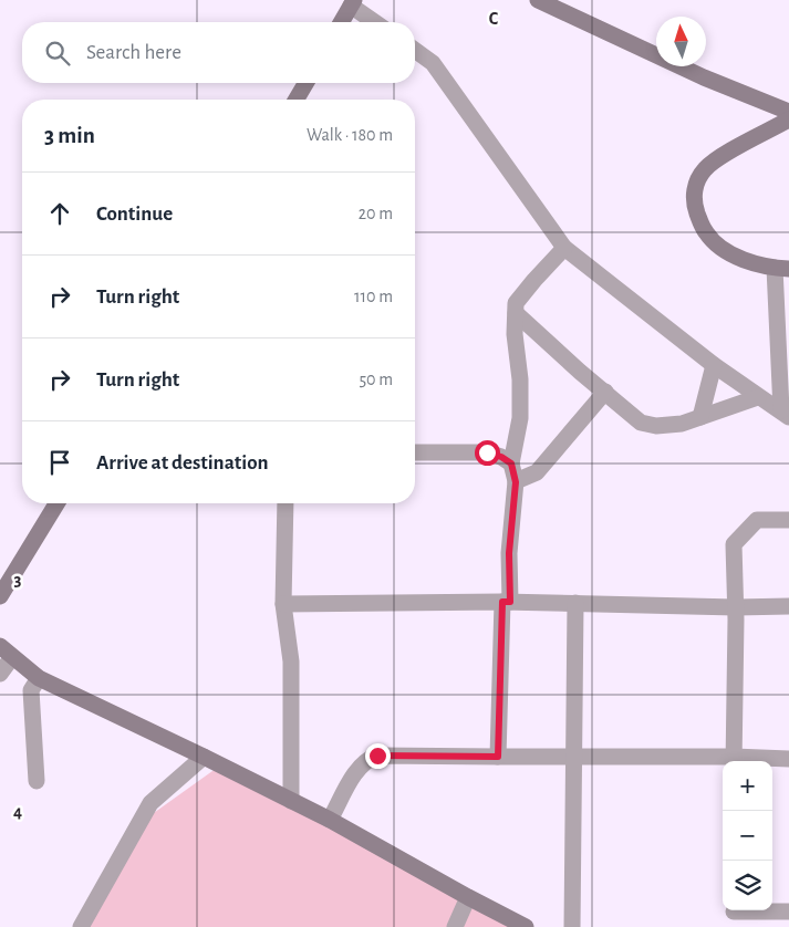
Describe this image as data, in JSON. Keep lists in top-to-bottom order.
{
  "north": "top",
  "page": {
    "search": "Search here",
    "heading": ["3 min", "Walk · 180 m"],
    "list": [
      ["Continue", "20 m"],
      ["Turn right", "110 m"],
      ["Turn right", "50 m"],
      "Arrive at destination"
    ],
    "map_buttons": ["+", "−"]
  },
  "grid": {
    "columns": ["C"],
    "rows": ["3", "4"]
  }
}
